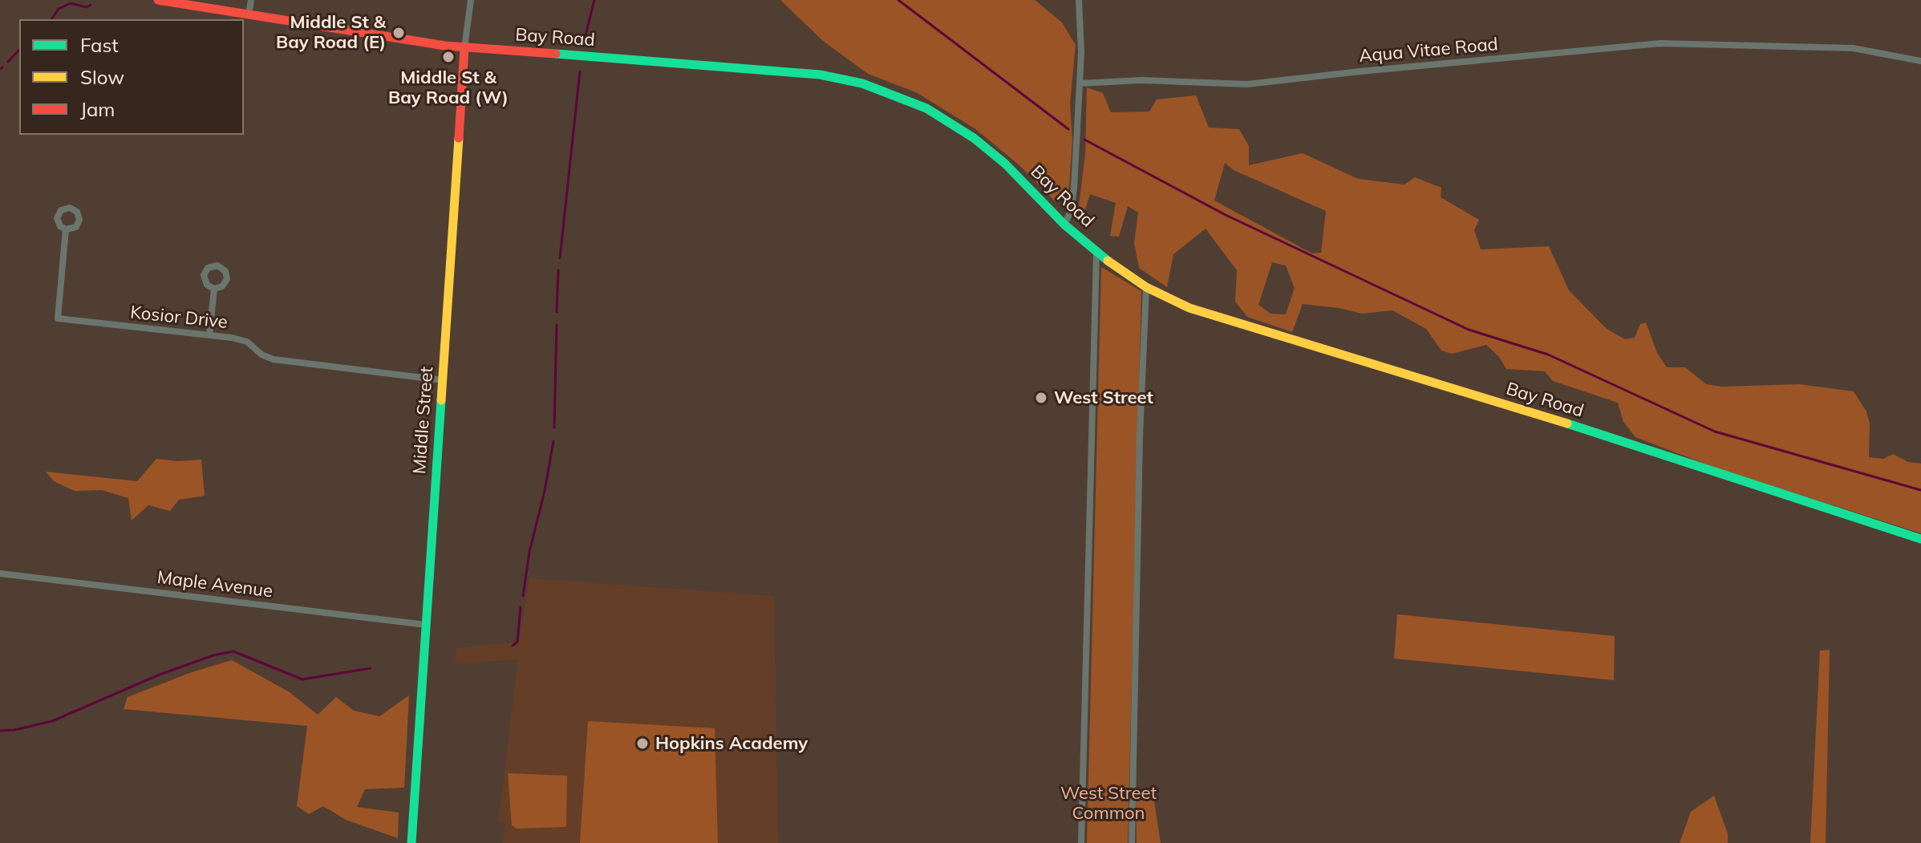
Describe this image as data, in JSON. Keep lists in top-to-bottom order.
{
  "streets": {
    "main road": ["Bay Road", "Middle Street"],
    "street": ["Aqua Vitae Road", "Kosior Drive", "Maple Avenue"]
  },
  "crossings": [
    ["Bay Road", "Middle Street"],
    ["Kosior Drive", "Middle Street"],
    ["Middle Street", "Maple Avenue"]
  ],
  "parks": ["West Street Common"],
  "places": [
    "Middle St & Bay Road (E)",
    "Middle St & Bay Road (W)",
    "West Street",
    "Hopkins Academy"
  ],
  "legend": ["Fast", "Slow", "Jam"]
}
